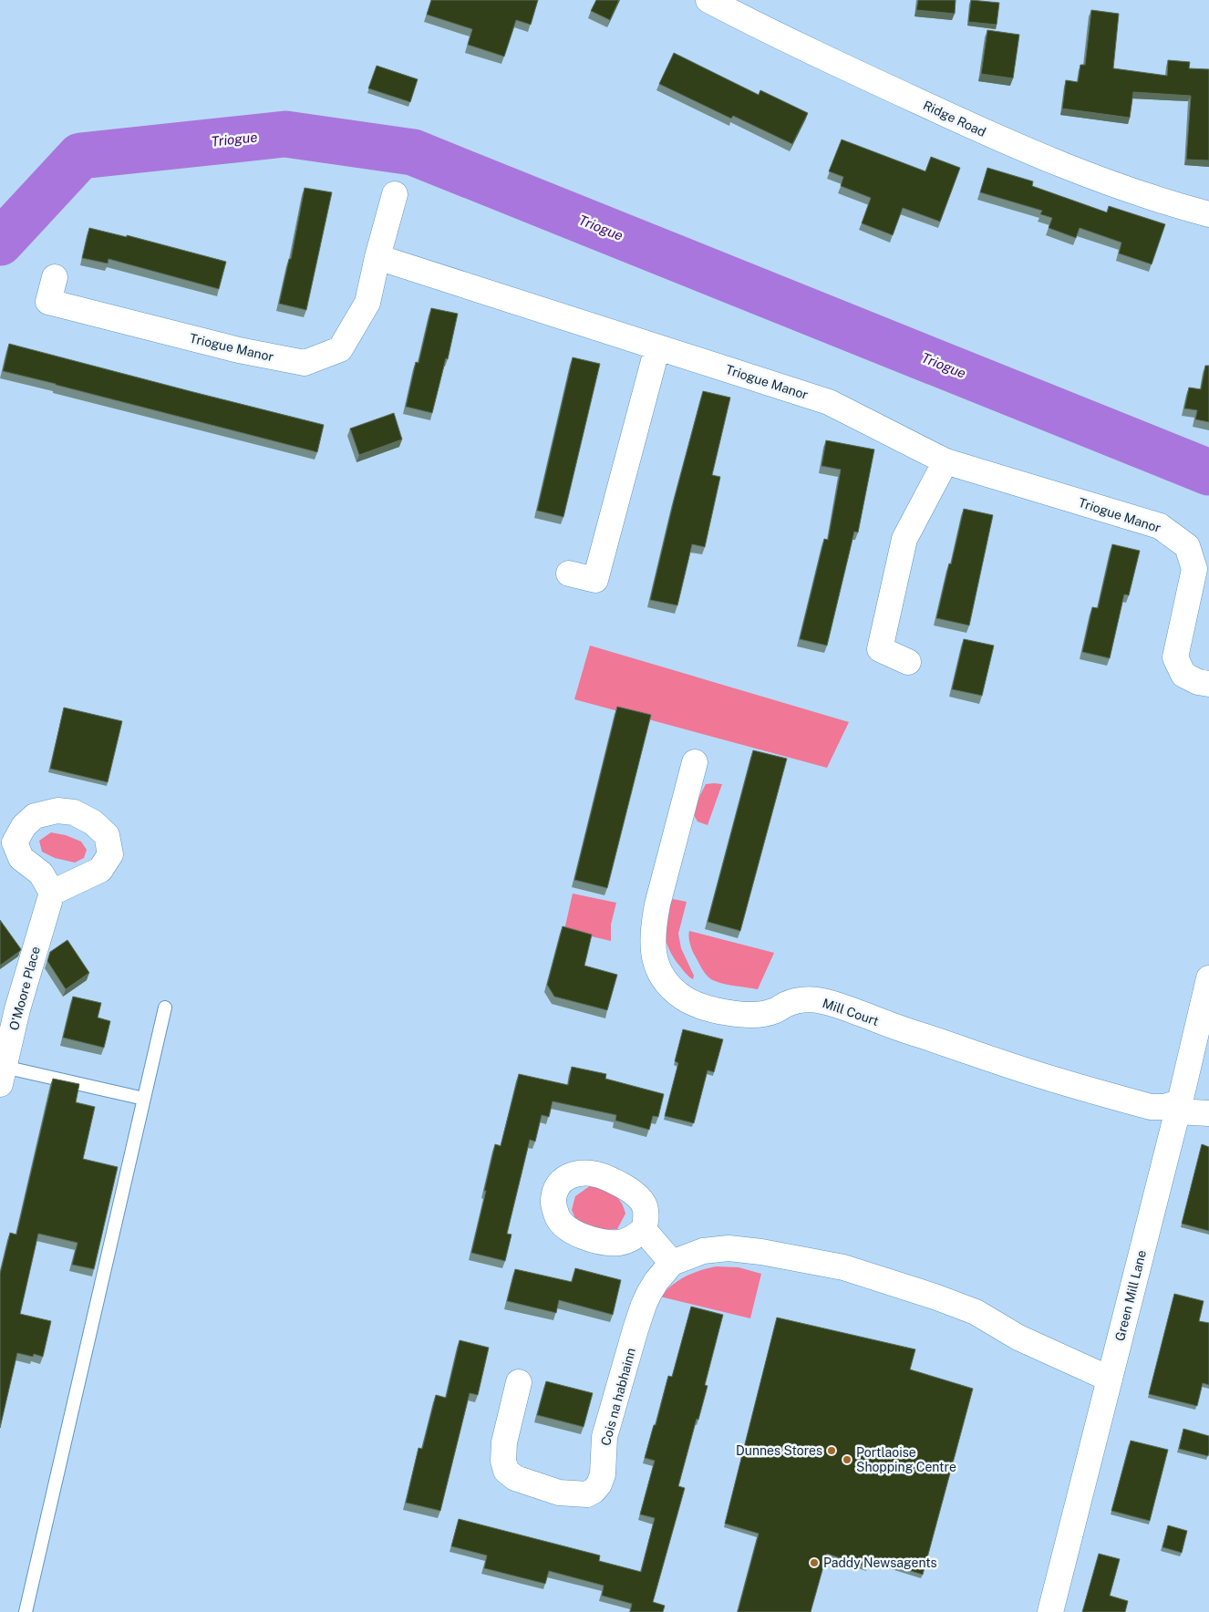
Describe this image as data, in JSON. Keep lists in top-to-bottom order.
{
  "streets": {
    "street": [
      "Ridge Road",
      "Triogue Manor",
      "O'Moore Place",
      "Mill Court",
      "Green Mill Lane",
      "Cois na habhainn"
    ]
  },
  "crossings": [
    ["Mill Court", "Green Mill Lane"]
  ],
  "water": ["Triogue"],
  "places": ["Dunnes Stores", "Portlaoise Shopping Centre", "Paddy Newsagents"]
}
